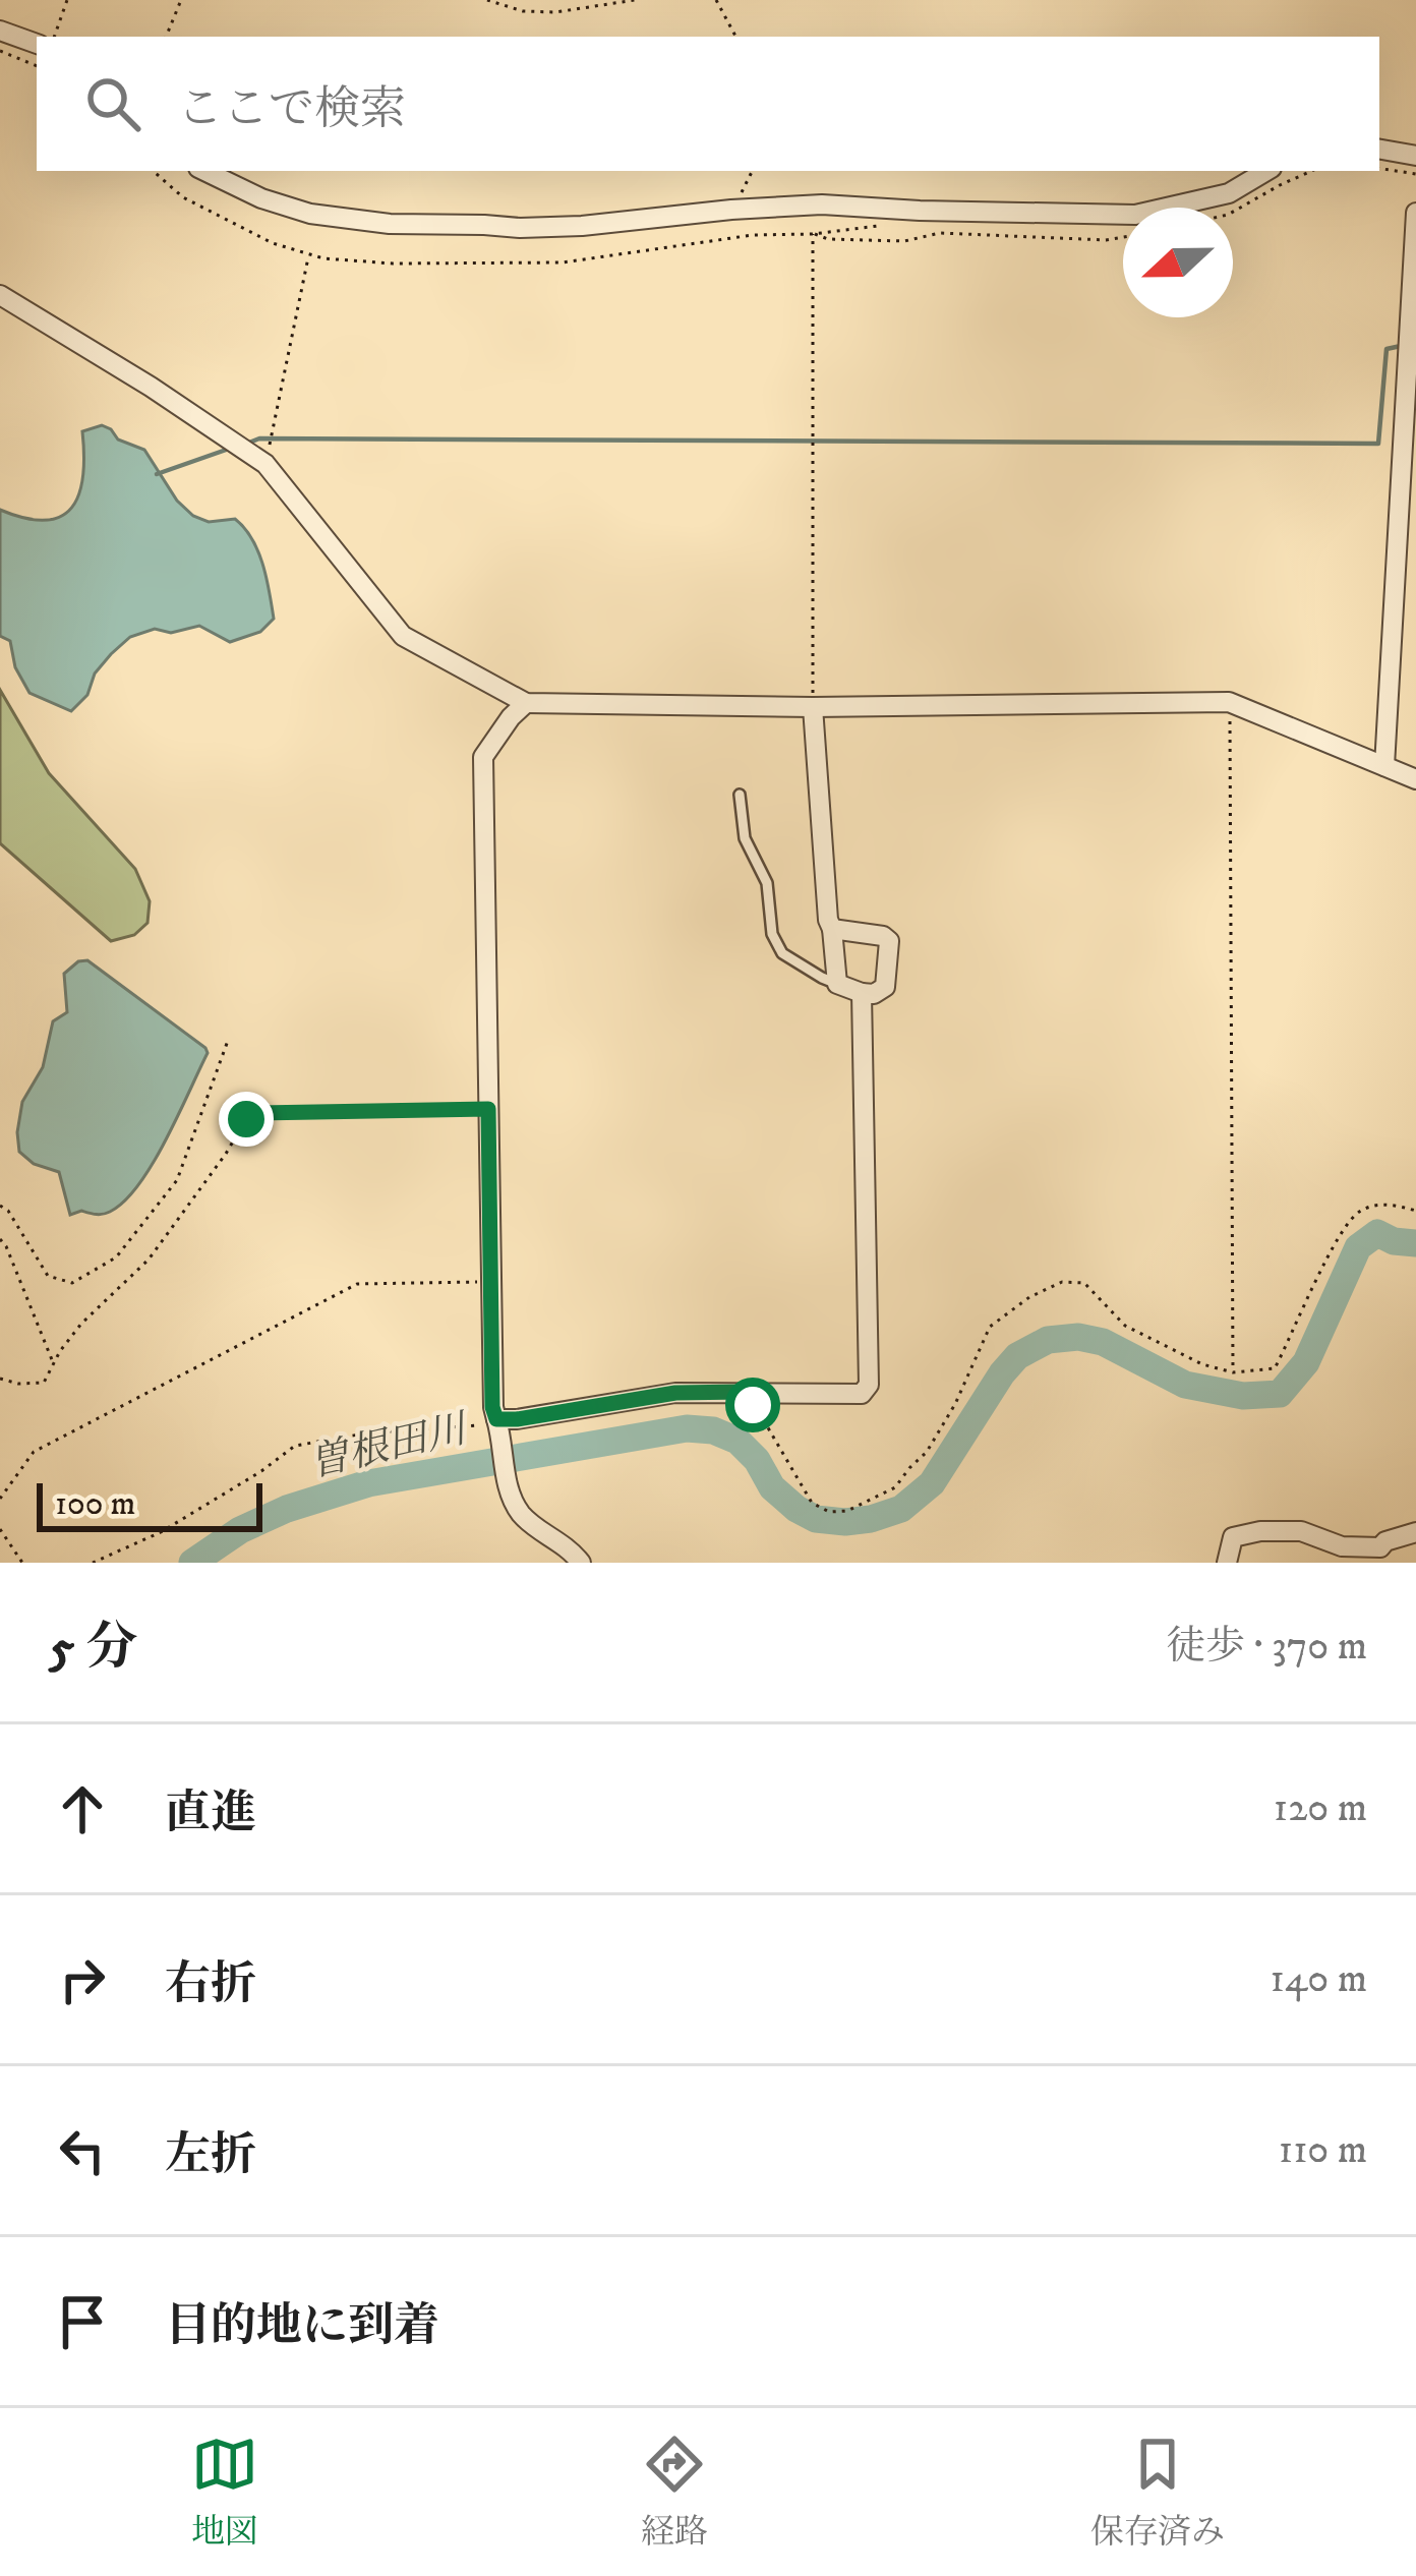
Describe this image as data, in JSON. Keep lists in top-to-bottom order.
{
  "water": ["曽根田川"],
  "scale_bar": "100 m",
  "north": "left",
  "page": {
    "search": "ここで検索",
    "scale": "100 m",
    "heading": ["5 分", "徒歩 · 370 m"],
    "list": [
      ["直進", "120 m"],
      ["右折", "140 m"],
      ["左折", "110 m"],
      "目的地に到着"
    ],
    "nav": ["地図", "経路", "保存済み"]
  }
}
